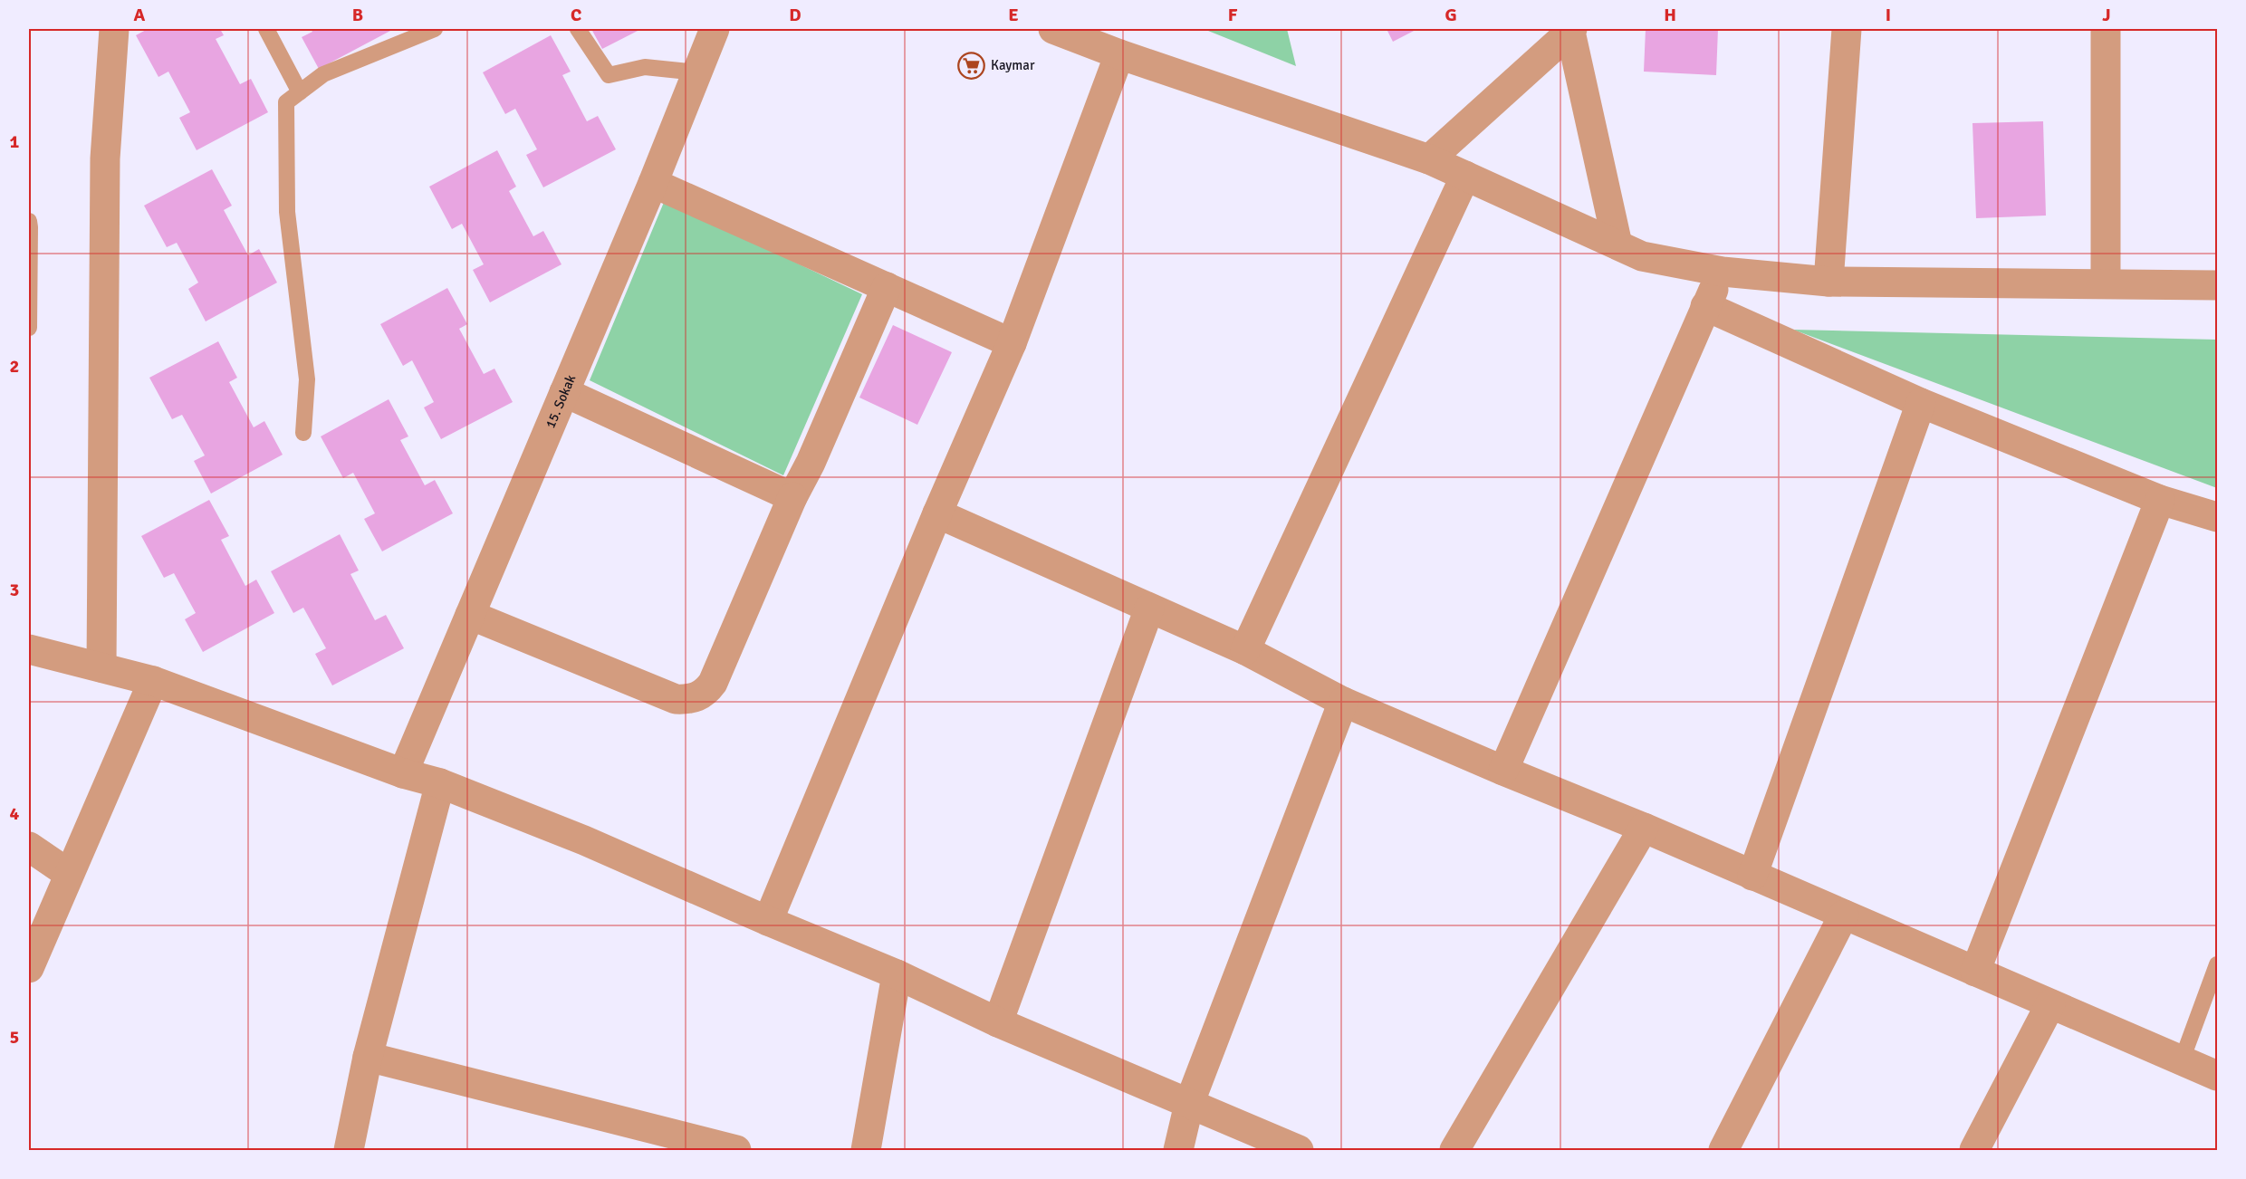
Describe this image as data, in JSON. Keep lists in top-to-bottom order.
{
  "streets": {
    "street": ["15. Sokak"]
  },
  "places": {
    "supermarket": ["Kaymar"]
  },
  "grid": {
    "columns": [
      "A",
      "B",
      "C",
      "D",
      "E",
      "F",
      "G",
      "H",
      "I",
      "J"
    ],
    "rows": [
      "1",
      "2",
      "3",
      "4",
      "5"
    ]
  }
}
